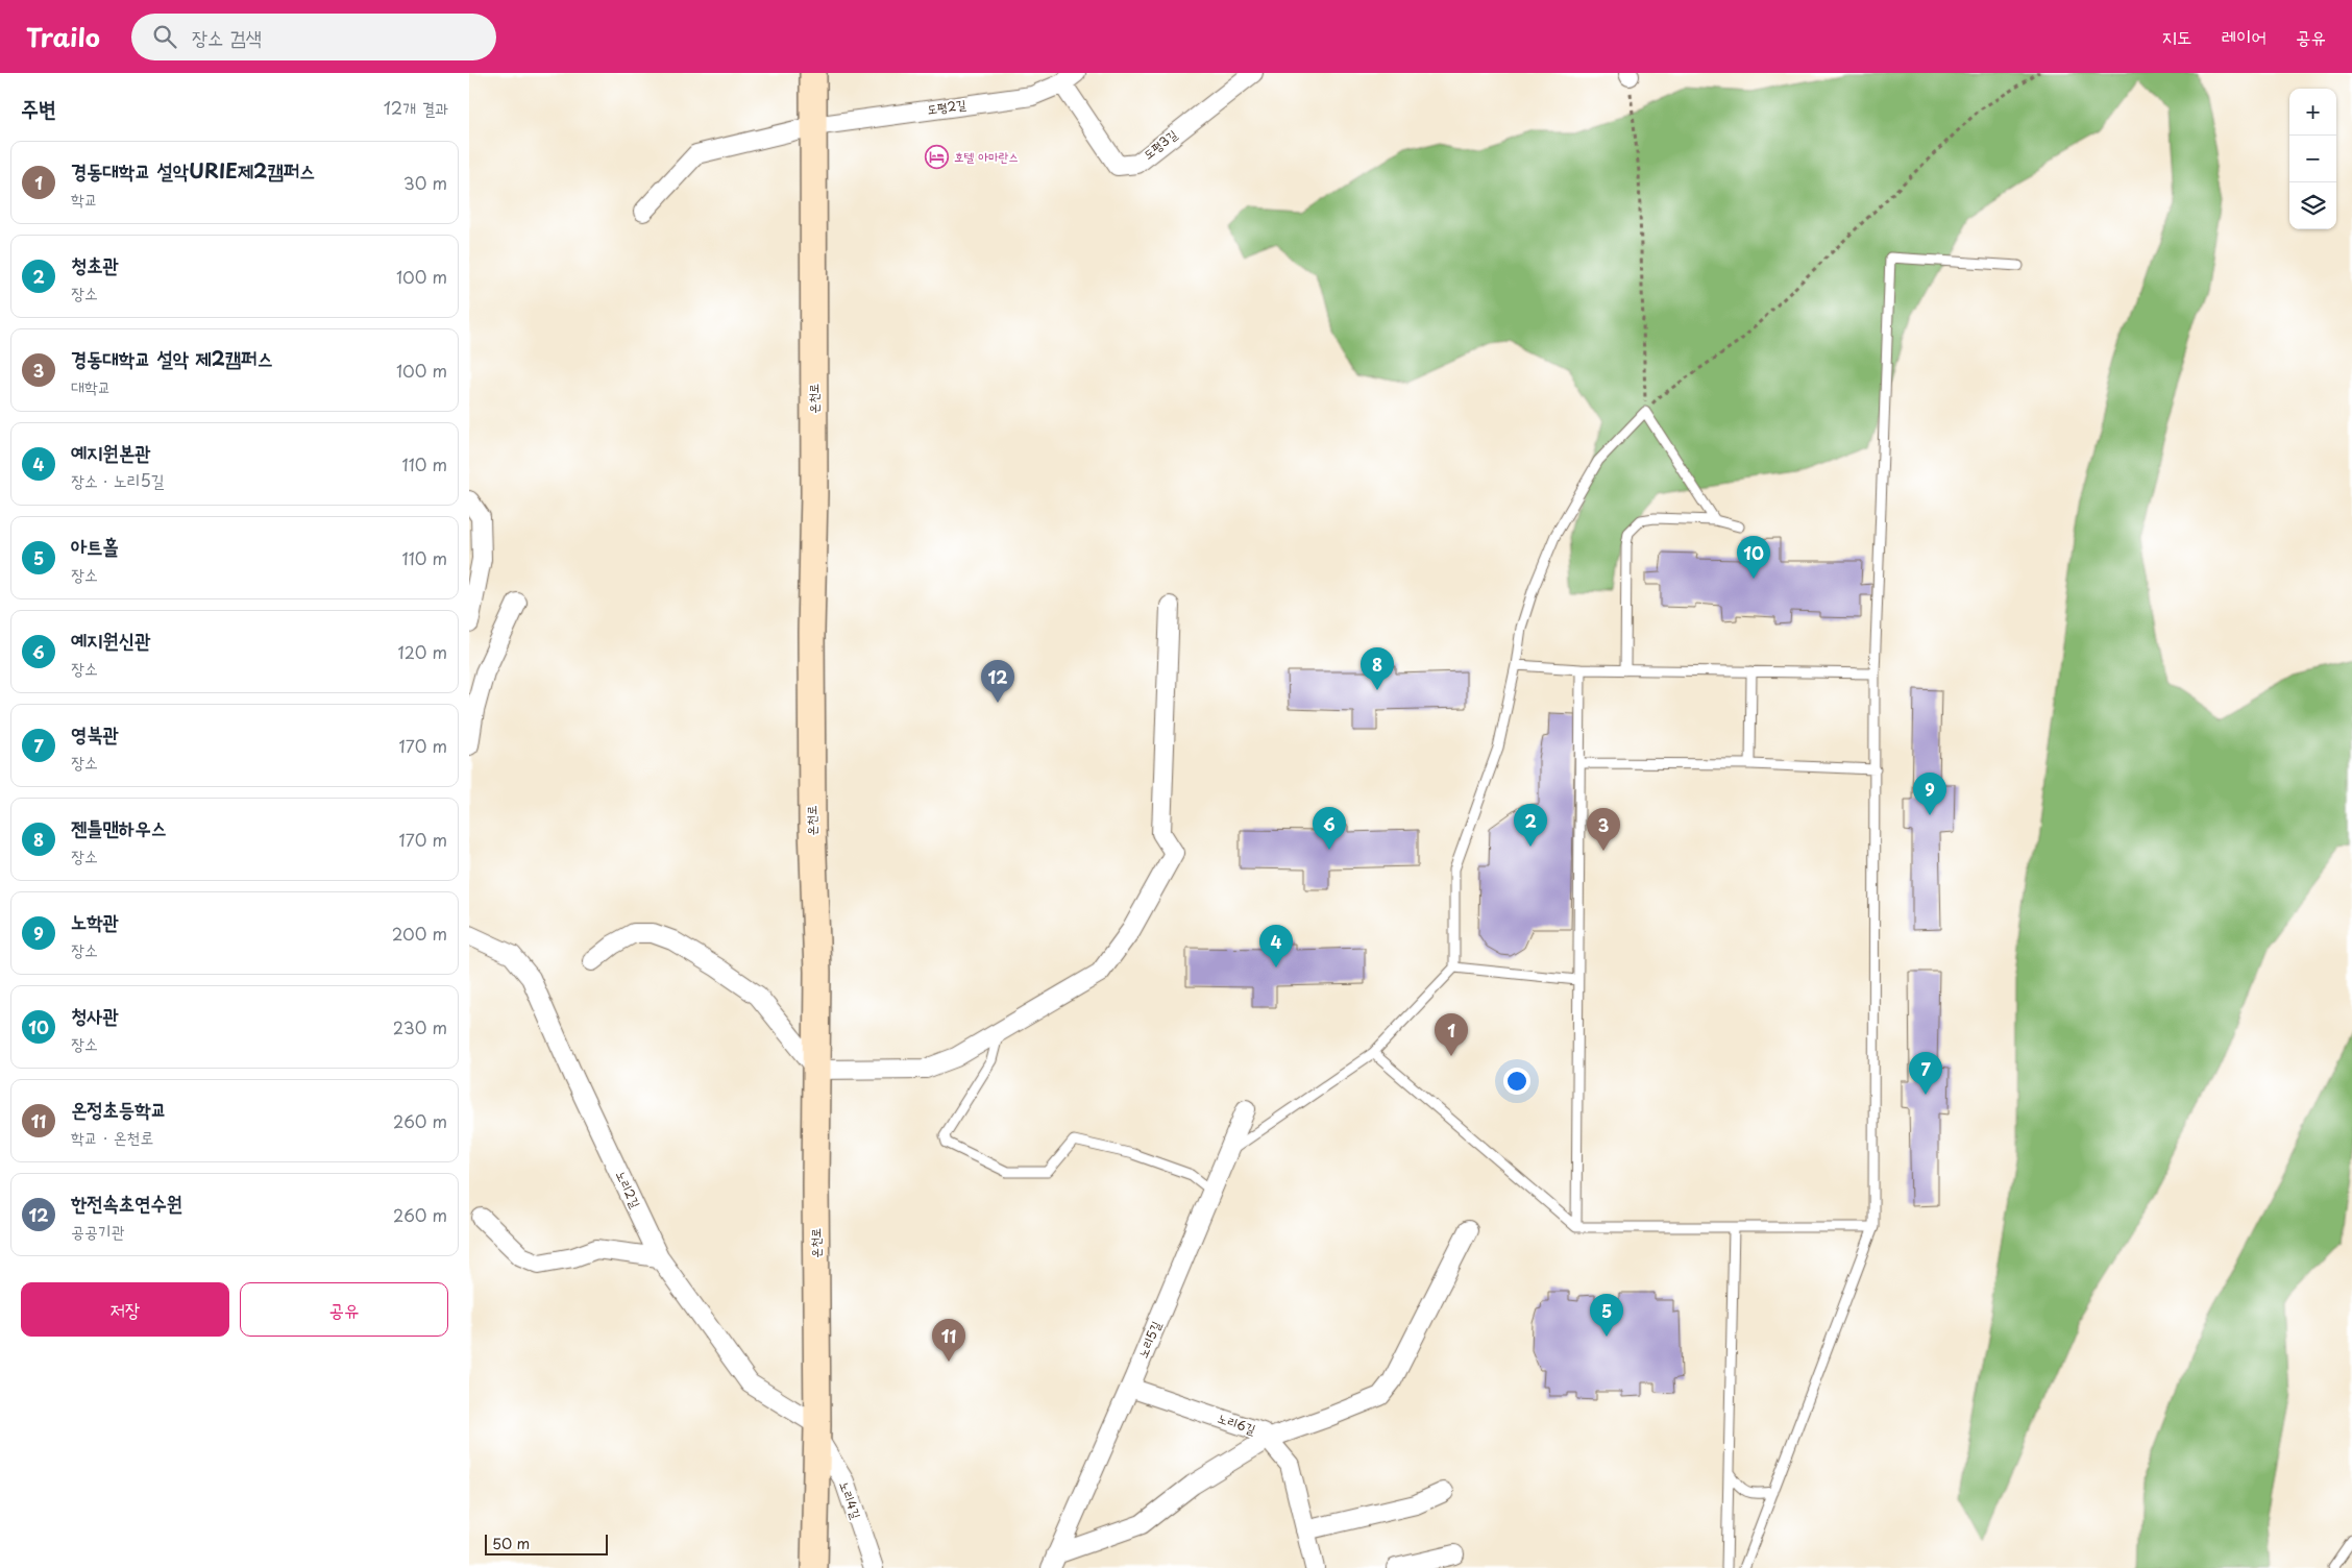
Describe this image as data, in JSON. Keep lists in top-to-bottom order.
{
  "streets": {
    "street": [
      "도평2길",
      "도평3길",
      "온천로",
      "노리2길",
      "노리5길",
      "노리6길",
      "노리4길"
    ]
  },
  "crossings": [
    ["도평2길", "도평3길"],
    ["도평2길", "온천로"],
    ["온천로", "노리2길"],
    ["온천로", "노리4길"],
    ["노리2길", "노리4길"],
    ["노리5길", "노리6길"]
  ],
  "places": {
    "hotel": ["호텔 아마란스"]
  },
  "scale_bar": "50 m",
  "page": {
    "header": "Trailo",
    "search": "장소 검색",
    "nav": ["지도", "레이어", "공유"],
    "heading": ["주변", "12개 결과"],
    "map_buttons": ["+", "−"],
    "list": [
      {
        "mark": "1",
        "name": "경동대학교 설악URIE제2캠퍼스",
        "note": "학교",
        "value": "30 m"
      },
      {
        "mark": "2",
        "name": "청초관",
        "note": "장소",
        "value": "100 m"
      },
      {
        "mark": "3",
        "name": "경동대학교 설악 제2캠퍼스",
        "note": "대학교",
        "value": "100 m"
      },
      {
        "mark": "4",
        "name": "예지원본관",
        "note": "장소 · 노리5길",
        "value": "110 m"
      },
      {
        "mark": "5",
        "name": "아트홀",
        "note": "장소",
        "value": "110 m"
      },
      {
        "mark": "6",
        "name": "예지원신관",
        "note": "장소",
        "value": "120 m"
      },
      {
        "mark": "7",
        "name": "영북관",
        "note": "장소",
        "value": "170 m"
      },
      {
        "mark": "8",
        "name": "젠틀맨하우스",
        "note": "장소",
        "value": "170 m"
      },
      {
        "mark": "9",
        "name": "노학관",
        "note": "장소",
        "value": "200 m"
      },
      {
        "mark": "10",
        "name": "청사관",
        "note": "장소",
        "value": "230 m"
      },
      {
        "mark": "11",
        "name": "온정초등학교",
        "note": "학교 · 온천로",
        "value": "260 m"
      },
      {
        "mark": "12",
        "name": "한전속초연수원",
        "note": "공공기관",
        "value": "260 m"
      }
    ],
    "pins": [
      "10",
      "8",
      "12",
      "9",
      "2",
      "6",
      "3",
      "4",
      "1",
      "7",
      "5",
      "11"
    ],
    "buttons": ["저장", "공유"],
    "scale": "50 m"
  }
}
